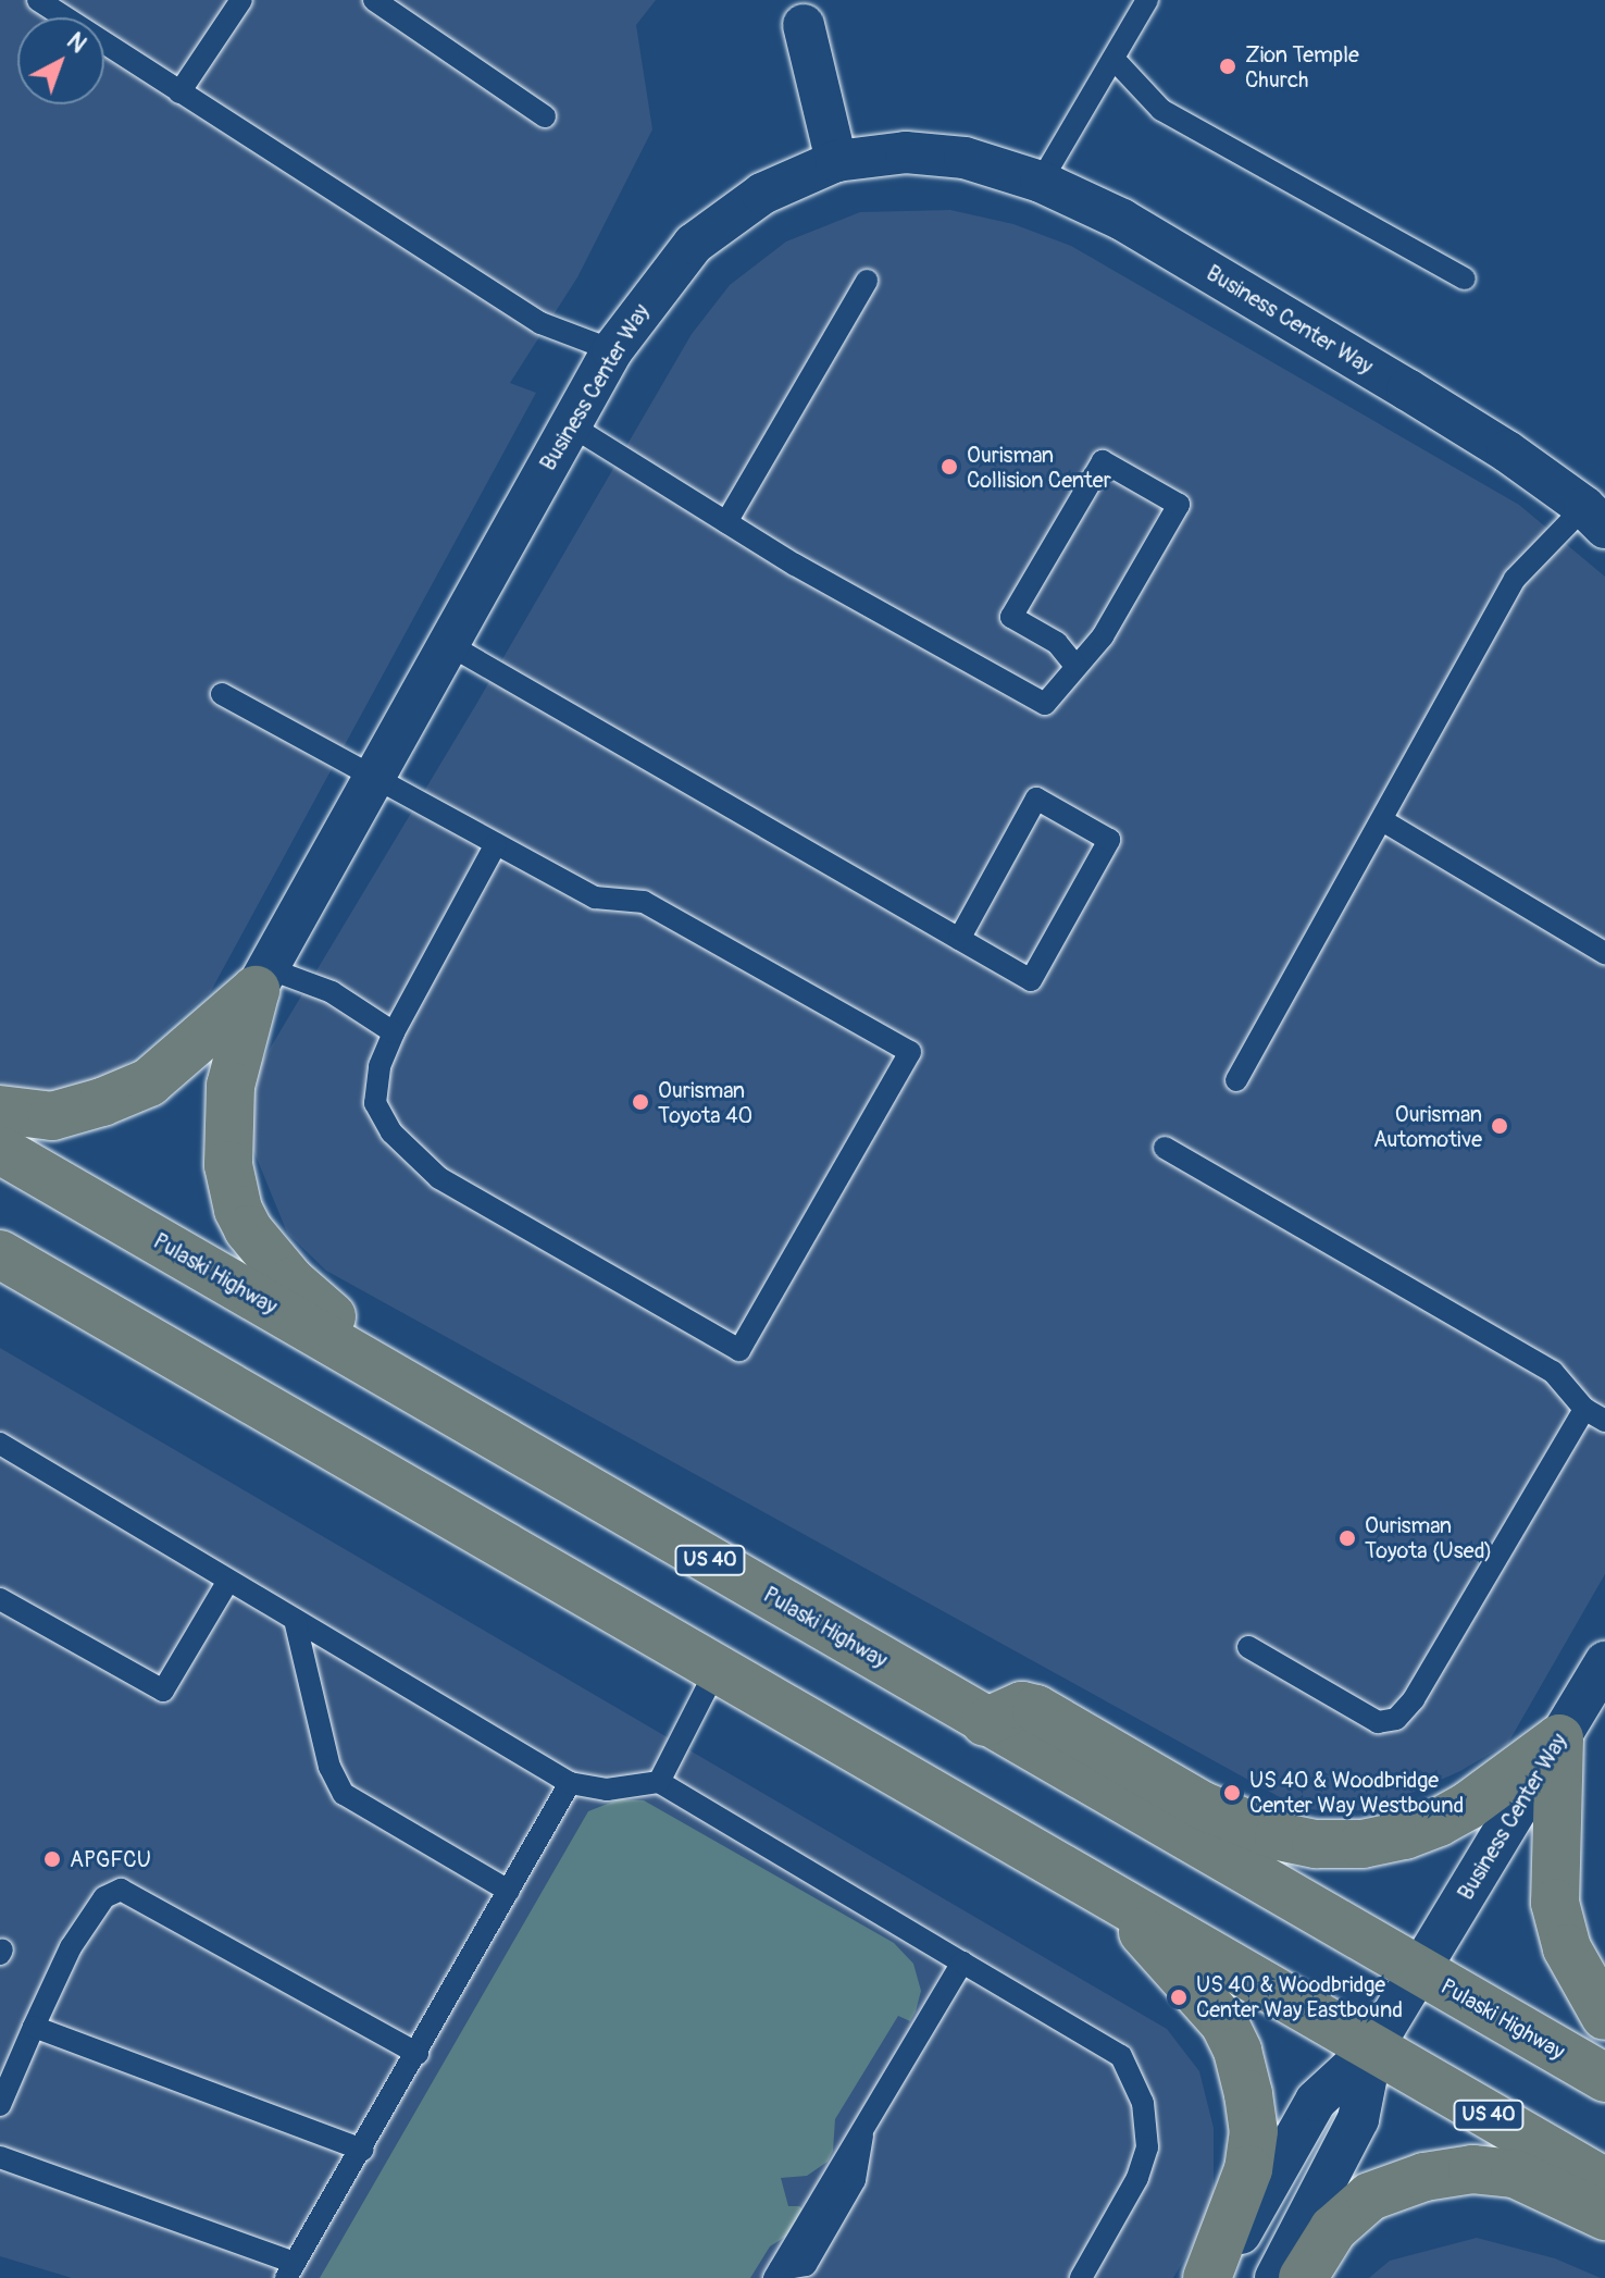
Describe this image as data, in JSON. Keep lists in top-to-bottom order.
{
  "streets": {
    "highway": ["Pulaski Highway", "US 40"],
    "street": ["Business Center Way"]
  },
  "crossings": [
    ["Business Center Way", "Pulaski Highway"],
    ["Business Center Way", "US 40"]
  ],
  "places": [
    "Zion Temple Church",
    "Ourisman Collision Center",
    "Ourisman Toyota 40",
    "Ourisman Automotive",
    "Ourisman Toyota (Used)",
    "US 40 & Woodbridge Center Way Westbound",
    "APGFCU",
    "US 40 & Woodbridge Center Way Eastbound"
  ],
  "north": "top right"
}
